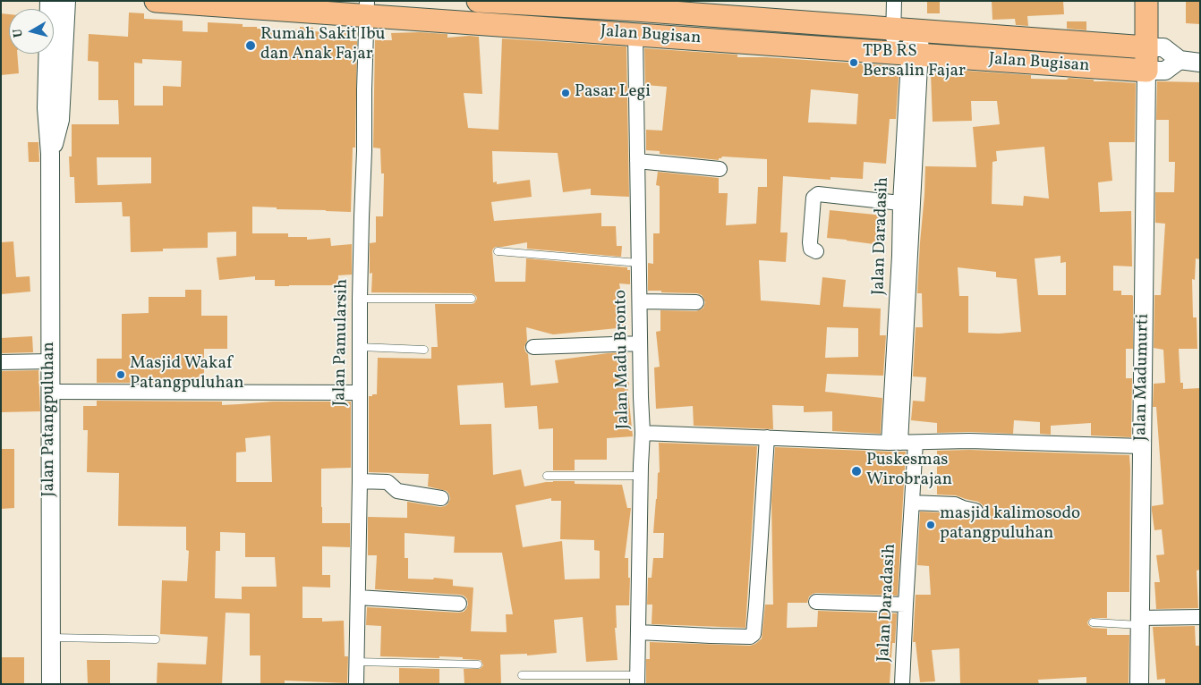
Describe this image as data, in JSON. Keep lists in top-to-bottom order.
{
  "streets": {
    "main road": ["Jalan Bugisan"],
    "street": [
      "Jalan Daradasih",
      "Jalan Pamularsih",
      "Jalan Madu Bronto",
      "Jalan Madumurti",
      "Jalan Patangpuluhan"
    ]
  },
  "crossings": [
    ["Jalan Bugisan", "Jalan Daradasih"],
    ["Jalan Bugisan", "Jalan Pamularsih"],
    ["Jalan Bugisan", "Jalan Madu Bronto"],
    ["Jalan Bugisan", "Jalan Madumurti"]
  ],
  "places": [
    "Rumah Sakit Ibu dan Anak Fajar",
    "TPB RS Bersalin Fajar",
    "Pasar Legi",
    "Masjid Wakaf Patangpuluhan",
    "Puskesmas Wirobrajan",
    "masjid kalimosodo patangpuluhan"
  ],
  "north": "left"
}
